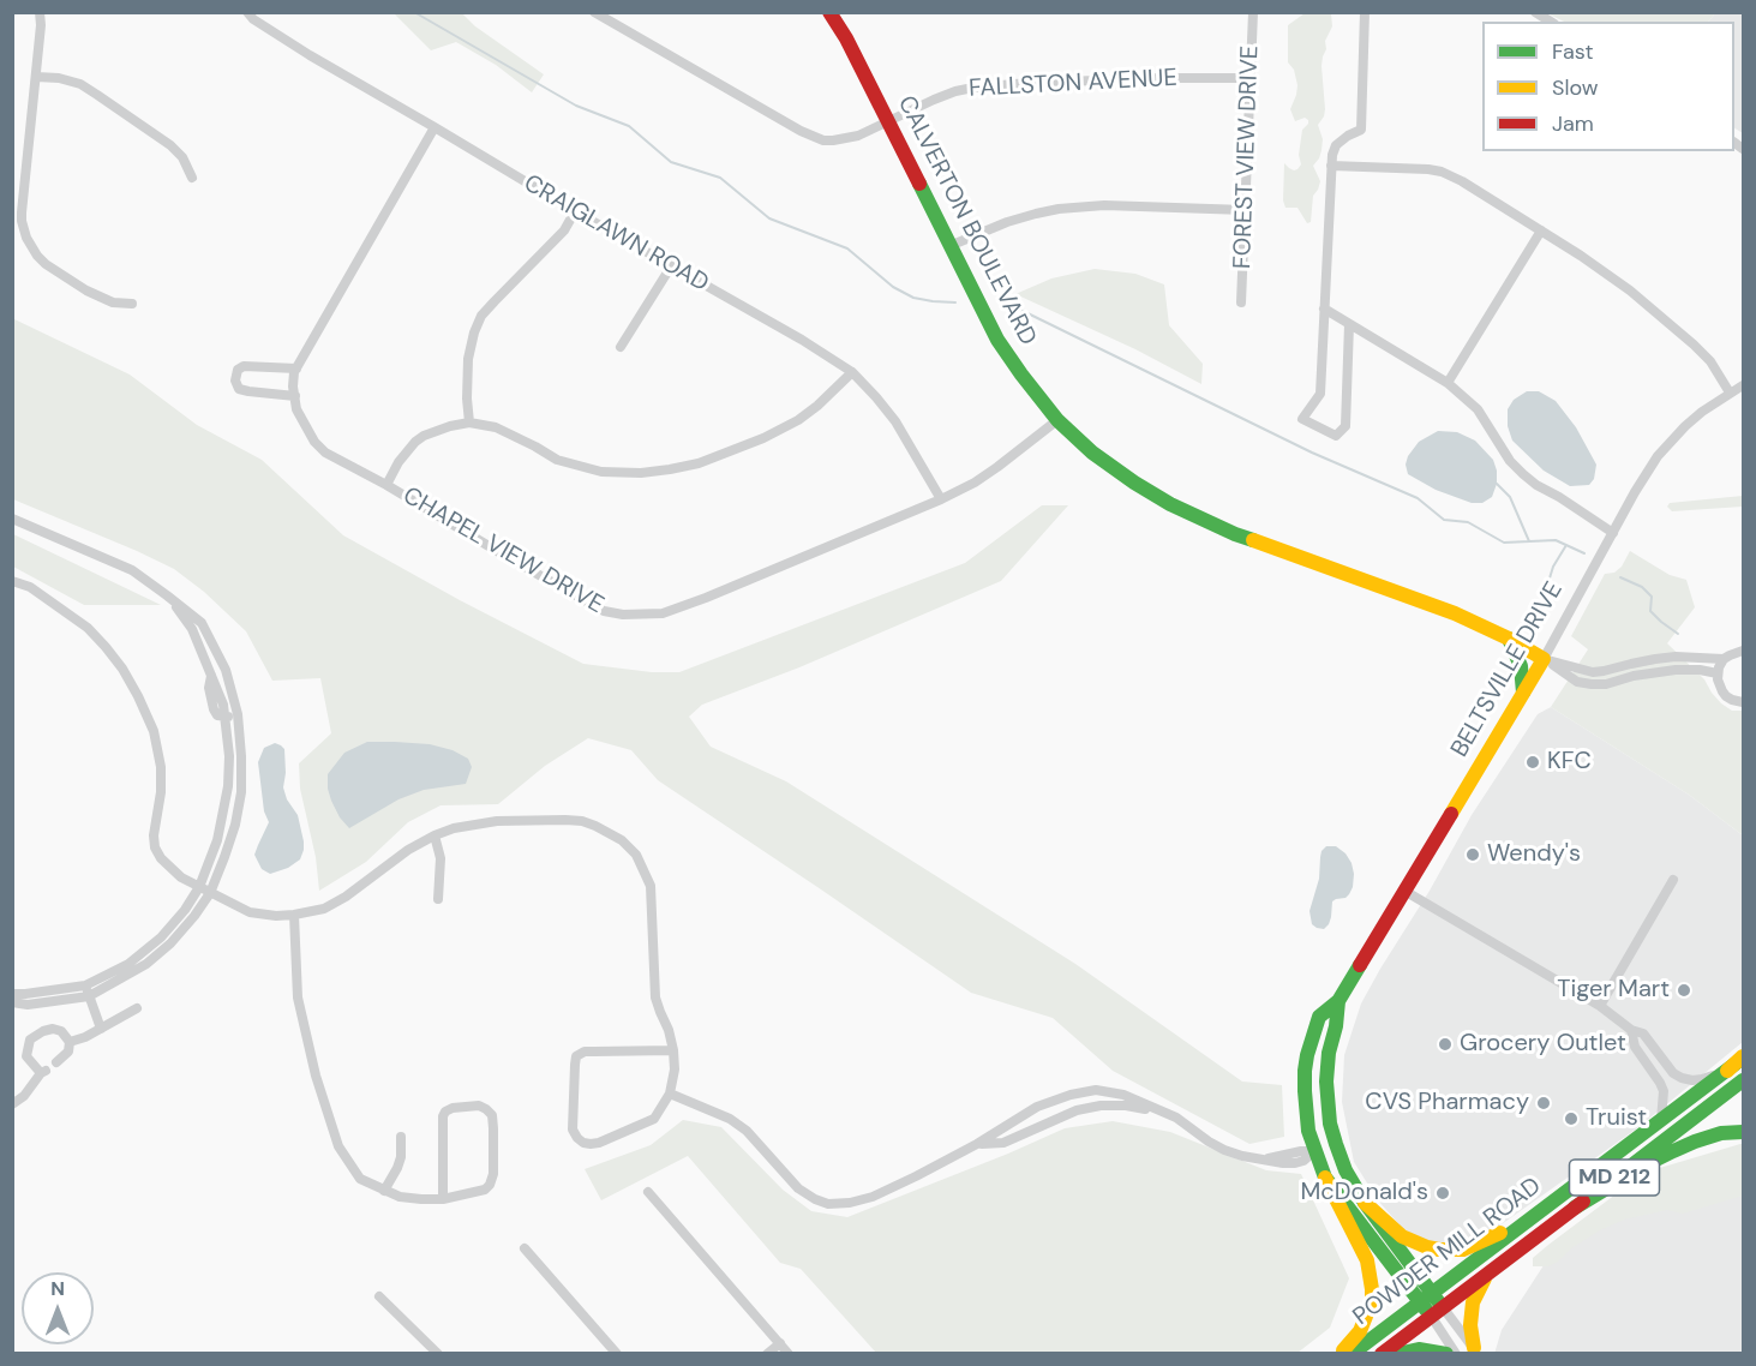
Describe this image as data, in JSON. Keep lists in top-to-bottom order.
{
  "streets": {
    "main road": [
      "CALVERTON BOULEVARD",
      "BELTSVILLE DRIVE",
      "MD 212",
      "POWDER MILL ROAD"
    ],
    "street": [
      "FALLSTON AVENUE",
      "FOREST VIEW DRIVE",
      "CRAIGLAWN ROAD",
      "CHAPEL VIEW DRIVE"
    ]
  },
  "crossings": [
    ["FALLSTON AVENUE", "FOREST VIEW DRIVE"],
    ["FALLSTON AVENUE", "CALVERTON BOULEVARD"],
    ["CALVERTON BOULEVARD", "CHAPEL VIEW DRIVE"],
    ["CALVERTON BOULEVARD", "BELTSVILLE DRIVE"],
    ["CRAIGLAWN ROAD", "CHAPEL VIEW DRIVE"],
    ["BELTSVILLE DRIVE", "POWDER MILL ROAD"]
  ],
  "places": [
    "KFC",
    "Wendy's",
    "Tiger Mart",
    "Grocery Outlet",
    "CVS Pharmacy",
    "Truist",
    "McDonald's"
  ],
  "legend": ["Fast", "Slow", "Jam"],
  "north": "top"
}
